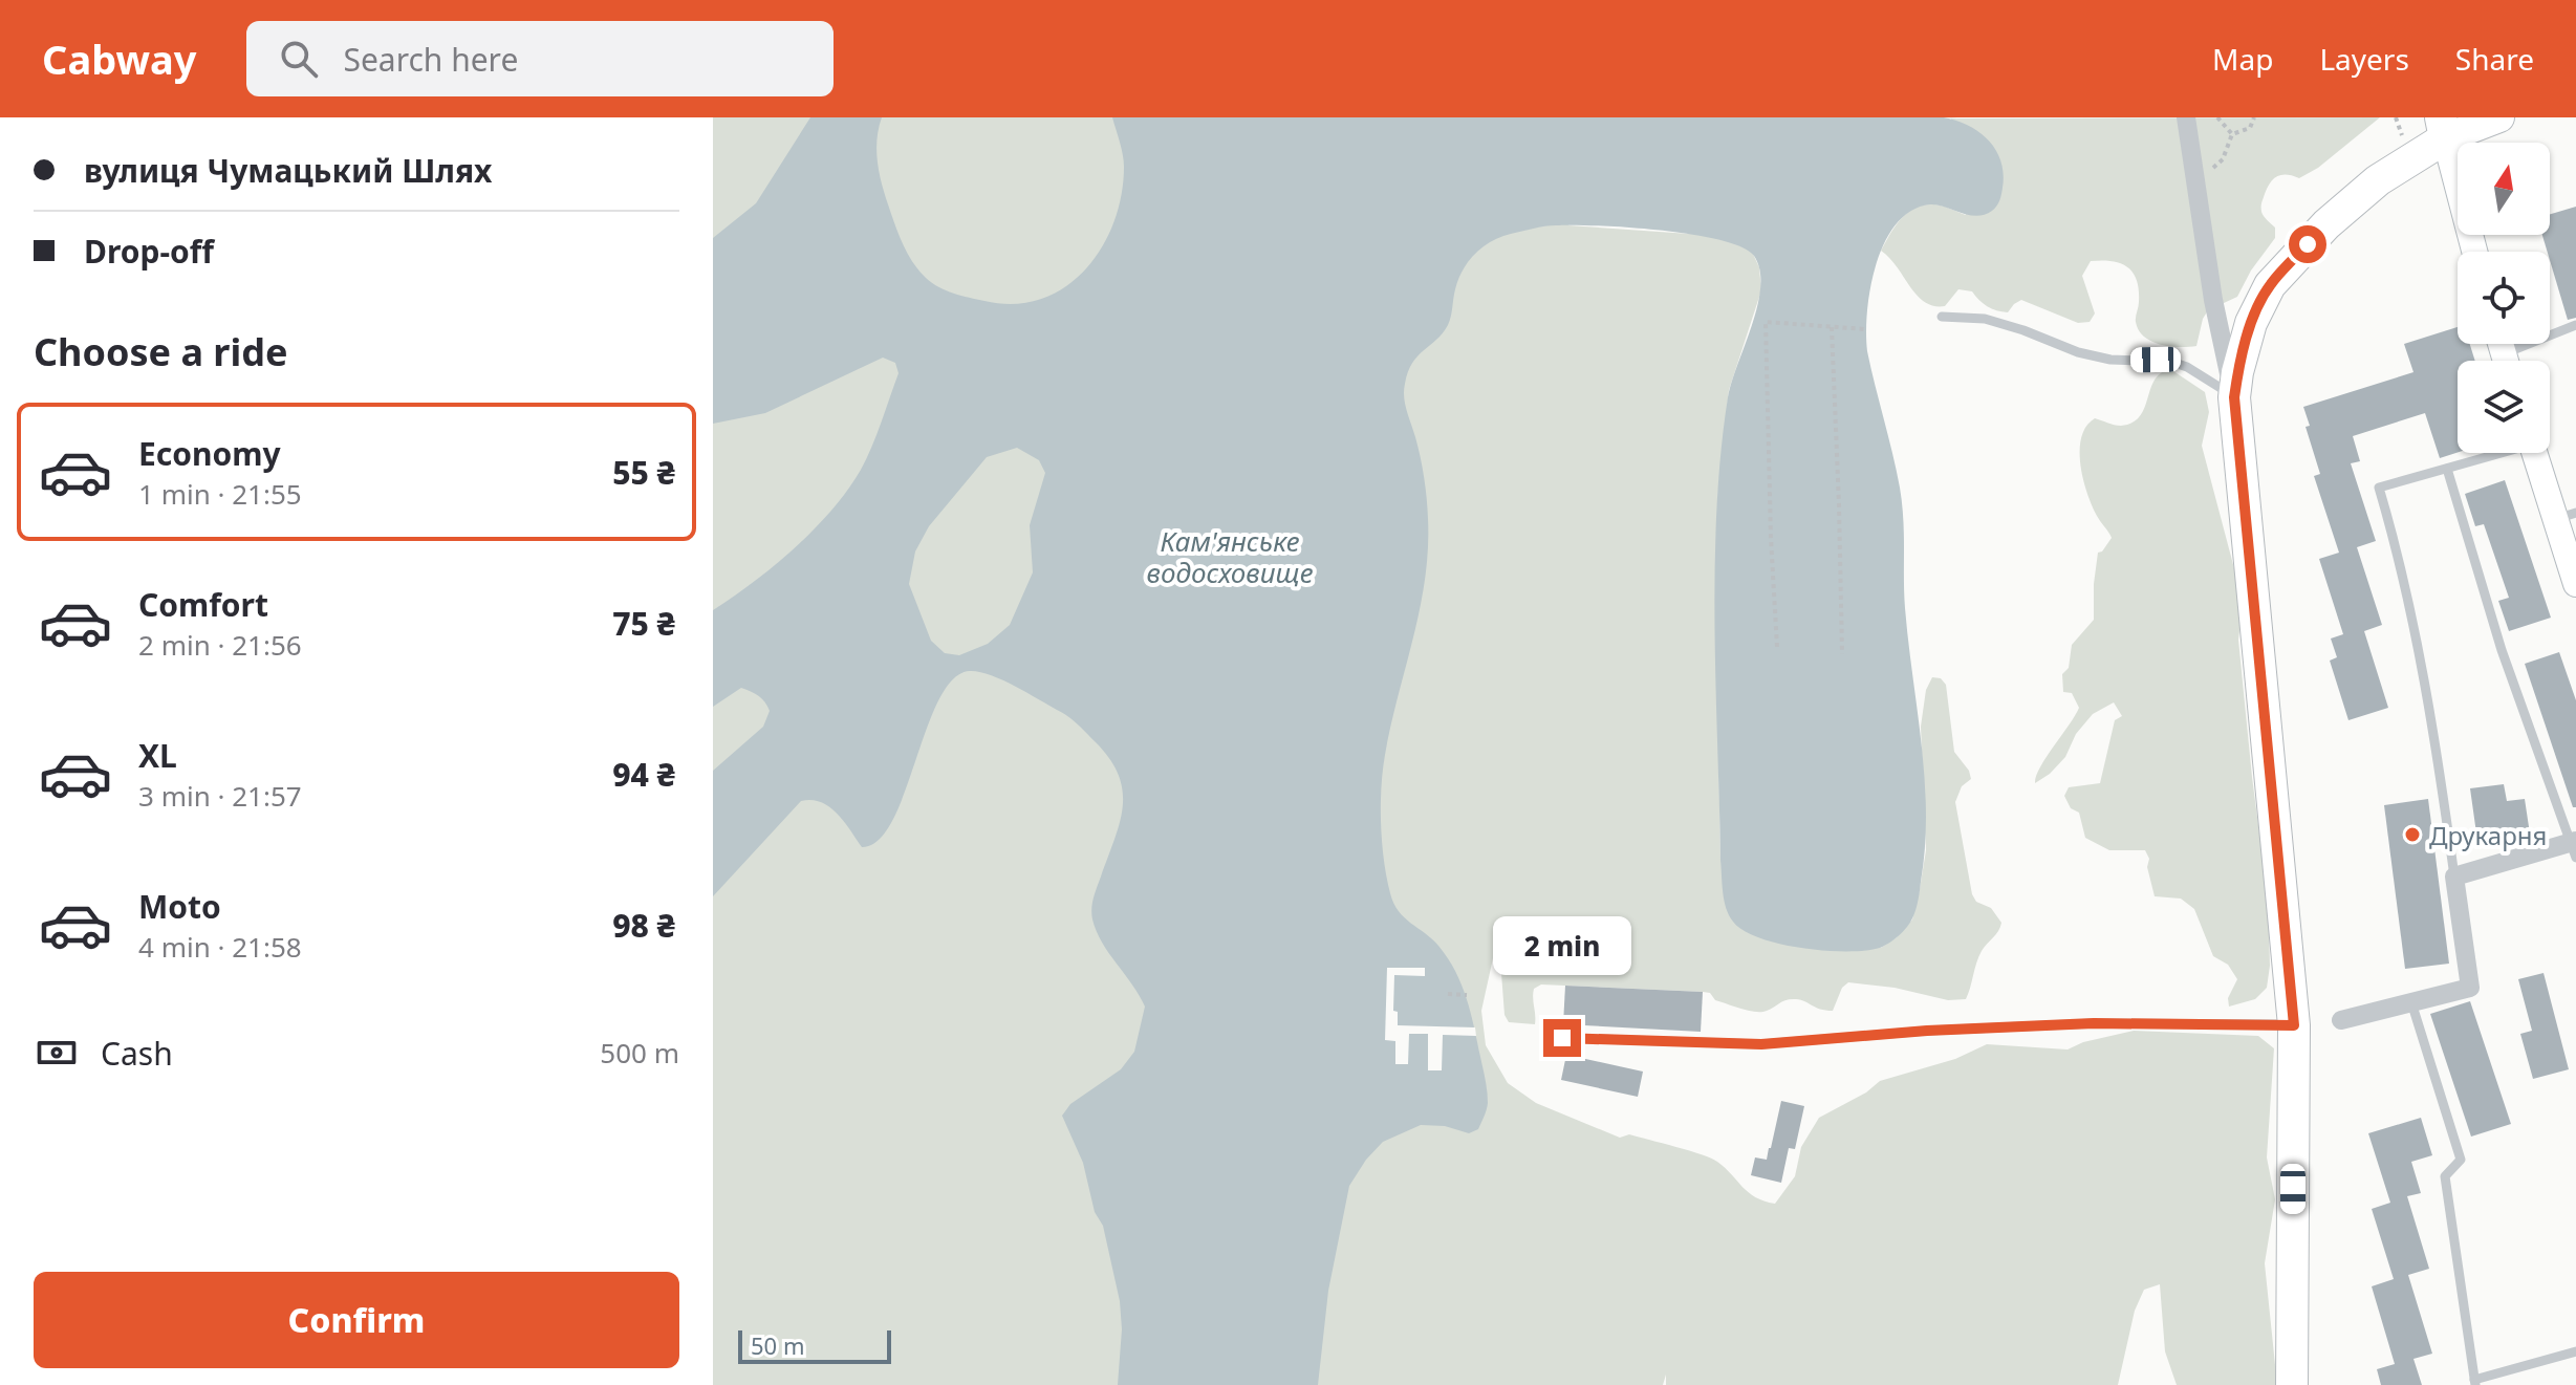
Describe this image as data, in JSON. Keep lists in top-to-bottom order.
{
  "water": ["Кам'янське водосховище"],
  "places": ["Друкарня"],
  "scale_bar": "50 m",
  "north": "top",
  "page": {
    "header": "Cabway",
    "search": "Search here",
    "nav": ["Map", "Layers", "Share"],
    "banner": ["вулиця Чумацький Шлях", "Drop-off"],
    "heading": "Choose a ride",
    "list": [
      {
        "name": "Economy",
        "note": "1 min · 21:55",
        "value": "55 ₴"
      },
      {
        "name": "Comfort",
        "note": "2 min · 21:56",
        "value": "75 ₴"
      },
      {
        "name": "XL",
        "note": "3 min · 21:57",
        "value": "94 ₴"
      },
      {
        "name": "Moto",
        "note": "4 min · 21:58",
        "value": "98 ₴"
      }
    ],
    "bubble": "2 min",
    "pay": ["Cash", "500 m"],
    "buttons": "Confirm",
    "scale": "50 m"
  }
}
